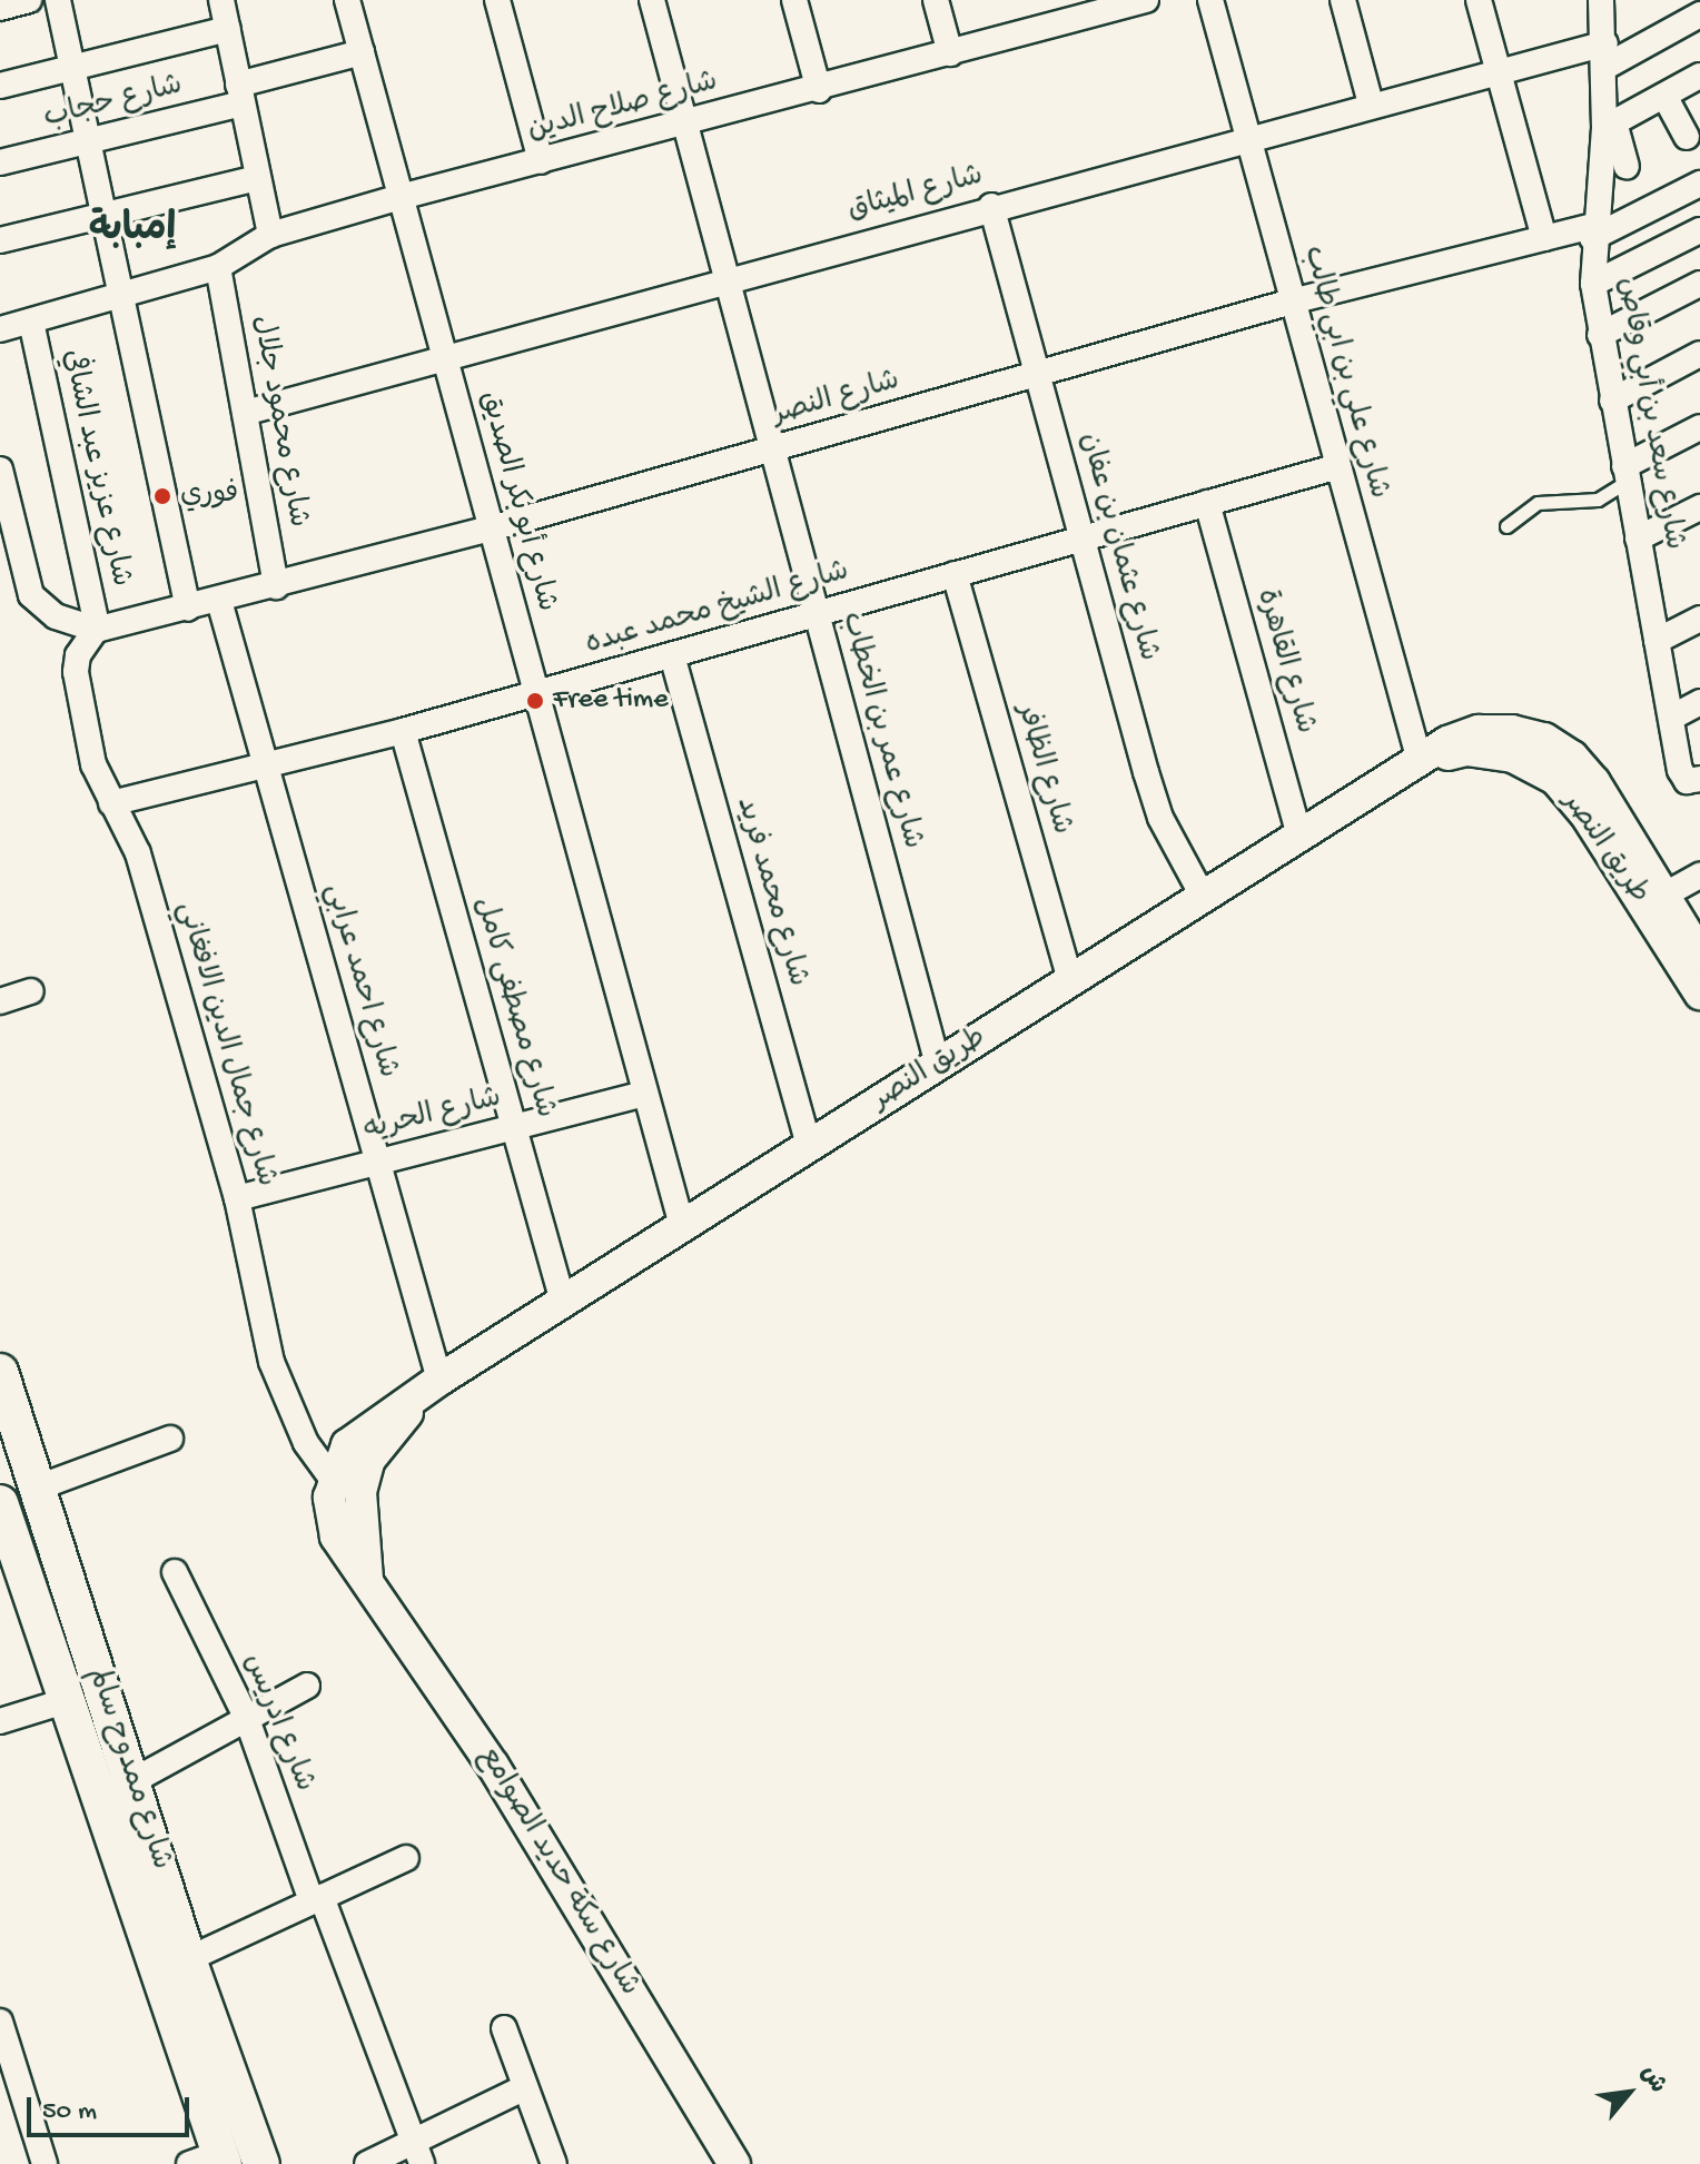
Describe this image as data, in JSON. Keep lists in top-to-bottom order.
{
  "streets": {
    "main road": ["شارع ممدوح سالم"],
    "street": [
      "شارع حجاب",
      "شارع صلاح الدين",
      "شارع الميثاق",
      "شارع علي بن ابي طالب",
      "شارع النصر",
      "شارع سعد بن أبي وقاص",
      "شارع محمود جلال",
      "شارع عزيز عبد الشافي",
      "شارع أبو بكر الصديق",
      "شارع عثمان بن عفان",
      "شارع الشيخ محمد عبده",
      "شارع القاهرة",
      "شارع عمر بن الخطاب",
      "شارع الظافر",
      "طريق النصر",
      "شارع محمد فريد",
      "شارع احمد عرابي",
      "شارع مصطفى كامل",
      "شارع جمال الدين الافغاني",
      "شارع الحريه",
      "شارع ادريس",
      "شارع سكة حديد الصوامع"
    ]
  },
  "crossings": [
    ["شارع حجاب", "شارع أبو بكر الصديق"],
    ["شارع صلاح الدين", "شارع محمود جلال"],
    ["شارع صلاح الدين", "شارع عزيز عبد الشافي"],
    ["شارع صلاح الدين", "شارع أبو بكر الصديق"],
    ["شارع صلاح الدين", "شارع عمر بن الخطاب"],
    ["شارع الميثاق", "شارع علي بن ابي طالب"],
    ["شارع الميثاق", "شارع سعد بن أبي وقاص"],
    ["شارع الميثاق", "شارع محمود جلال"],
    ["شارع الميثاق", "شارع أبو بكر الصديق"],
    ["شارع الميثاق", "شارع عثمان بن عفان"],
    ["شارع الميثاق", "شارع عمر بن الخطاب"],
    ["شارع علي بن ابي طالب", "شارع النصر"],
    ["شارع علي بن ابي طالب", "شارع الشيخ محمد عبده"],
    ["شارع علي بن ابي طالب", "طريق النصر"],
    ["شارع النصر", "شارع سعد بن أبي وقاص"],
    ["شارع النصر", "شارع محمود جلال"],
    ["شارع النصر", "شارع عزيز عبد الشافي"],
    ["شارع النصر", "شارع أبو بكر الصديق"],
    ["شارع النصر", "شارع عثمان بن عفان"],
    ["شارع النصر", "شارع عمر بن الخطاب"],
    ["شارع النصر", "شارع احمد عرابي"],
    ["شارع النصر", "شارع جمال الدين الافغاني"],
    ["شارع عزيز عبد الشافي", "شارع جمال الدين الافغاني"],
    ["شارع أبو بكر الصديق", "شارع الشيخ محمد عبده"],
    ["شارع أبو بكر الصديق", "طريق النصر"],
    ["شارع أبو بكر الصديق", "شارع الحريه"],
    ["شارع عثمان بن عفان", "شارع الشيخ محمد عبده"],
    ["شارع عثمان بن عفان", "طريق النصر"],
    ["شارع الشيخ محمد عبده", "شارع القاهرة"],
    ["شارع الشيخ محمد عبده", "شارع عمر بن الخطاب"],
    ["شارع الشيخ محمد عبده", "شارع الظافر"],
    ["شارع الشيخ محمد عبده", "شارع محمد فريد"],
    ["شارع الشيخ محمد عبده", "شارع احمد عرابي"],
    ["شارع الشيخ محمد عبده", "شارع مصطفى كامل"],
    ["شارع الشيخ محمد عبده", "شارع جمال الدين الافغاني"],
    ["شارع القاهرة", "طريق النصر"],
    ["شارع عمر بن الخطاب", "طريق النصر"],
    ["شارع الظافر", "طريق النصر"],
    ["طريق النصر", "شارع محمد فريد"],
    ["طريق النصر", "شارع احمد عرابي"],
    ["طريق النصر", "شارع مصطفى كامل"],
    ["شارع احمد عرابي", "شارع الحريه"],
    ["شارع مصطفى كامل", "شارع الحريه"],
    ["شارع جمال الدين الافغاني", "شارع الحريه"],
    ["شارع جمال الدين الافغاني", "شارع سكة حديد الصوامع"]
  ],
  "districts": ["إمبابة"],
  "places": ["فوري", "Free time"],
  "scale_bar": "50 m",
  "north": "top right"
}
